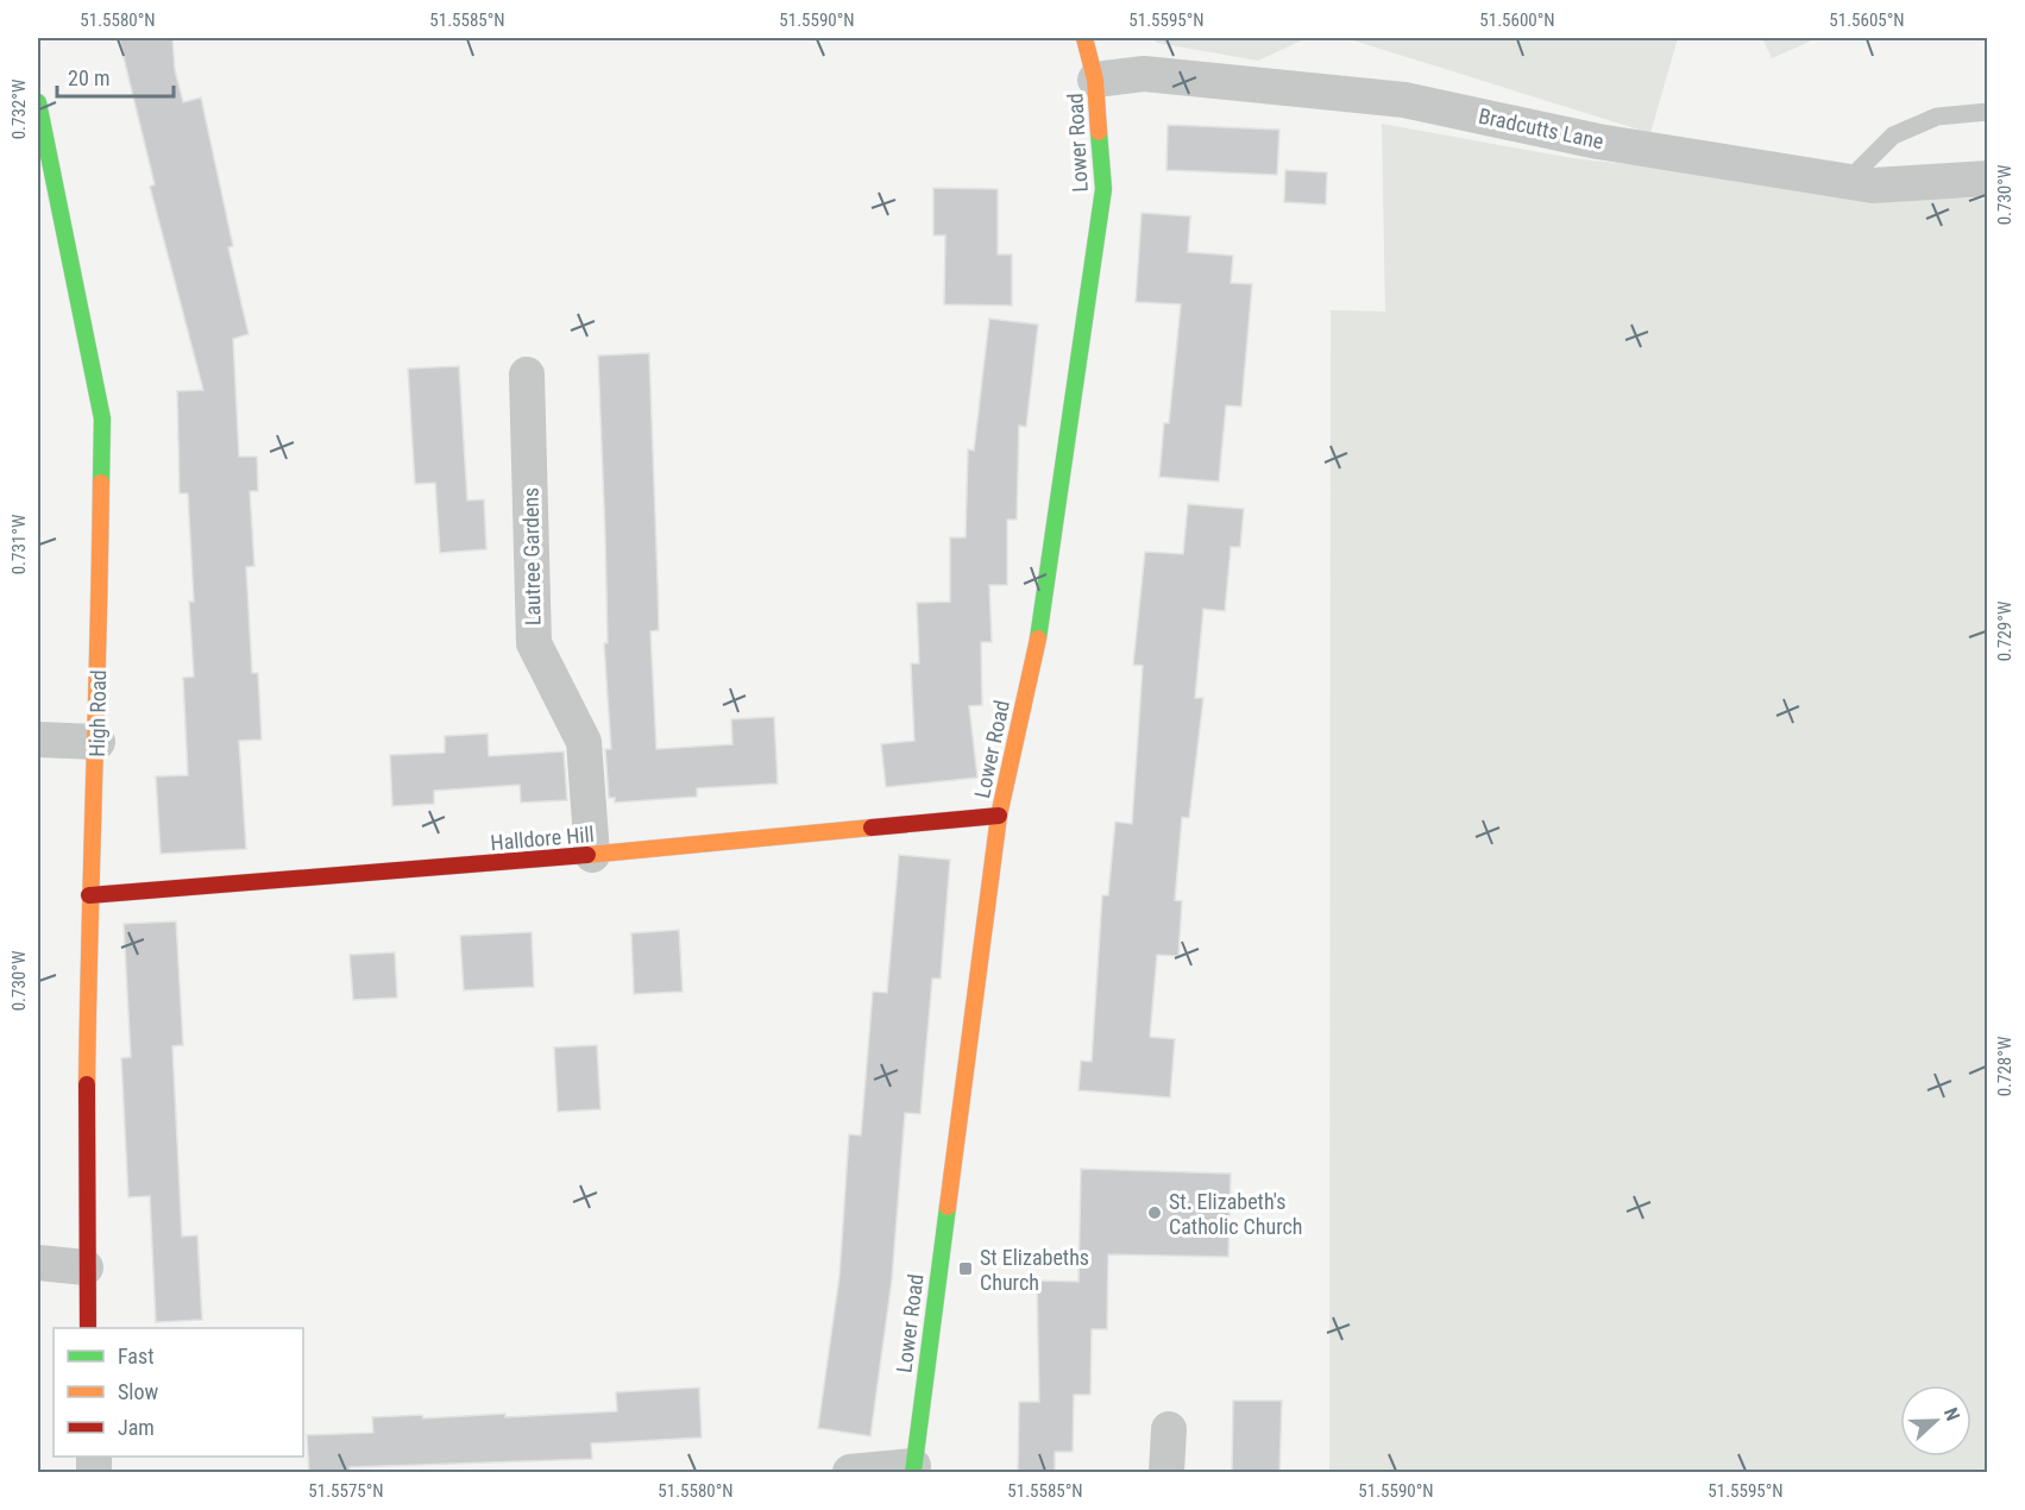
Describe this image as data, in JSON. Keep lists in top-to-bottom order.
{
  "streets": {
    "street": [
      "Bradcutts Lane",
      "Lower Road",
      "Lautree Gardens",
      "High Road",
      "Halldore Hill"
    ]
  },
  "crossings": [
    ["Bradcutts Lane", "Lower Road"],
    ["Lower Road", "Halldore Hill"],
    ["Lautree Gardens", "Halldore Hill"],
    ["High Road", "Halldore Hill"]
  ],
  "places": {
    "other": ["St. Elizabeth's Catholic Church"],
    "transit": ["St Elizabeths Church"]
  },
  "legend": ["Fast", "Slow", "Jam"],
  "scale_bar": "20 m",
  "north": "right",
  "coordinates": [
    "51.5580°N",
    "51.5585°N",
    "51.5590°N",
    "51.5595°N",
    "51.5600°N",
    "51.5605°N",
    "0.732°W",
    "0.730°W",
    "0.731°W",
    "0.729°W",
    "0.728°W",
    "51.5575°N"
  ]
}
